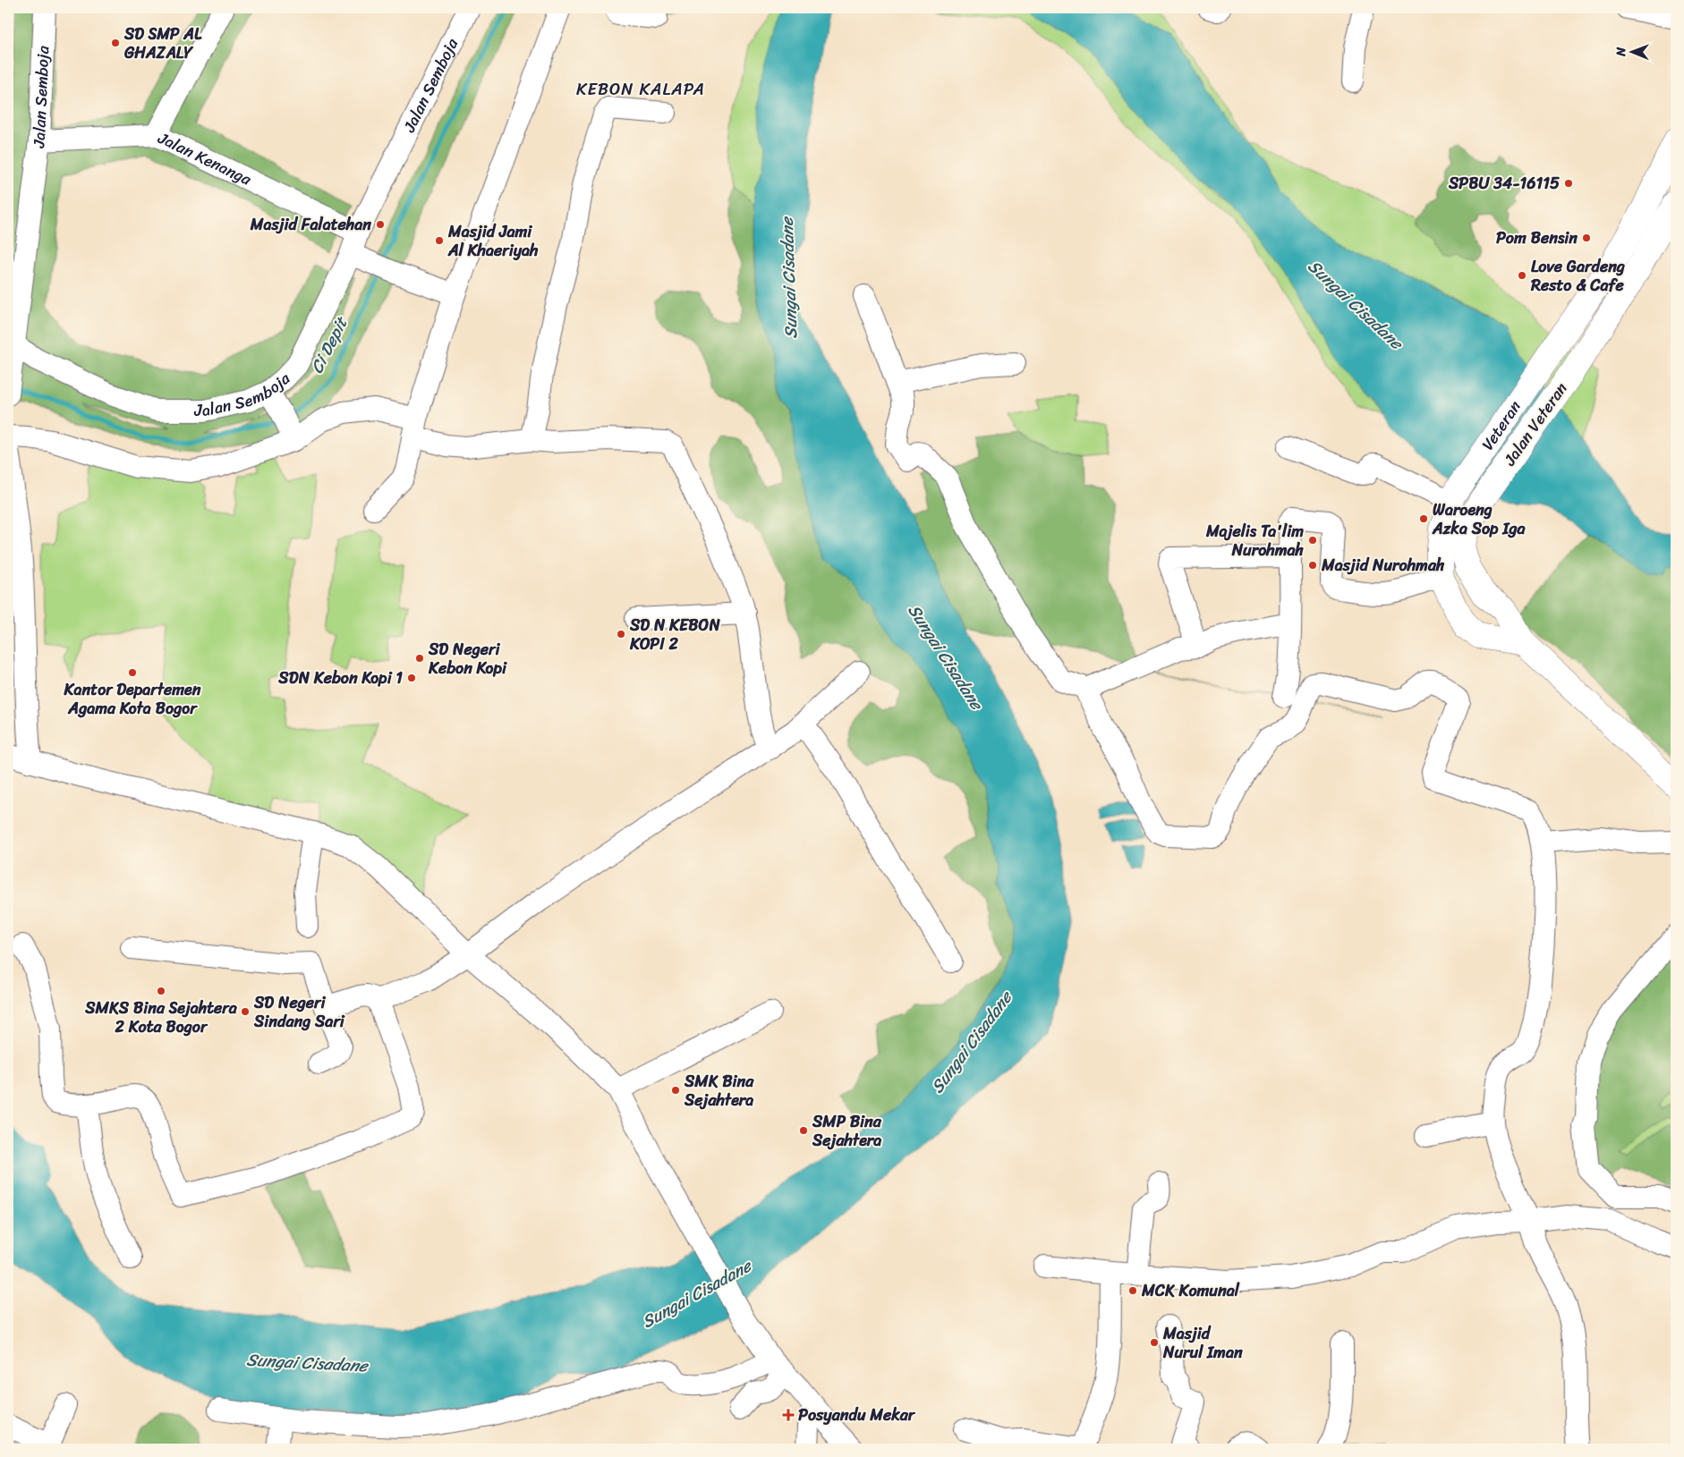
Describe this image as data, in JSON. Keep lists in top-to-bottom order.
{
  "streets": {
    "main road": ["Jalan Veteran", "Veteran"],
    "street": ["Jalan Semboja", "Jalan Kenanga"]
  },
  "crossings": [
    ["Jalan Semboja", "Jalan Kenanga"],
    ["Jalan Veteran", "Veteran"]
  ],
  "districts": ["KEBON KALAPA"],
  "water": ["Sungai Cisadane", "Ci Depit"],
  "places": {
    "other": [
      "SD SMP AL GHAZALY",
      "SPBU 34-16115",
      "Masjid Falatehan",
      "Pom Bensin",
      "Masjid Jami Al Khaeriyah",
      "Love Gardeng Resto & Cafe",
      "Waroeng Azka Sop Iga",
      "Majelis Ta'lim Nurohmah",
      "Masjid Nurohmah",
      "SD N KEBON KOPI 2",
      "SD Negeri Kebon Kopi",
      "Kantor Departemen Agama Kota Bogor",
      "SDN Kebon Kopi 1",
      "SMKS Bina Sejahtera 2 Kota Bogor",
      "SD Negeri Sindang Sari",
      "SMK Bina Sejahtera",
      "SMP Bina Sejahtera",
      "MCK Komunal",
      "Masjid Nurul Iman"
    ],
    "health": ["Posyandu Mekar"]
  },
  "north": "left"
}
